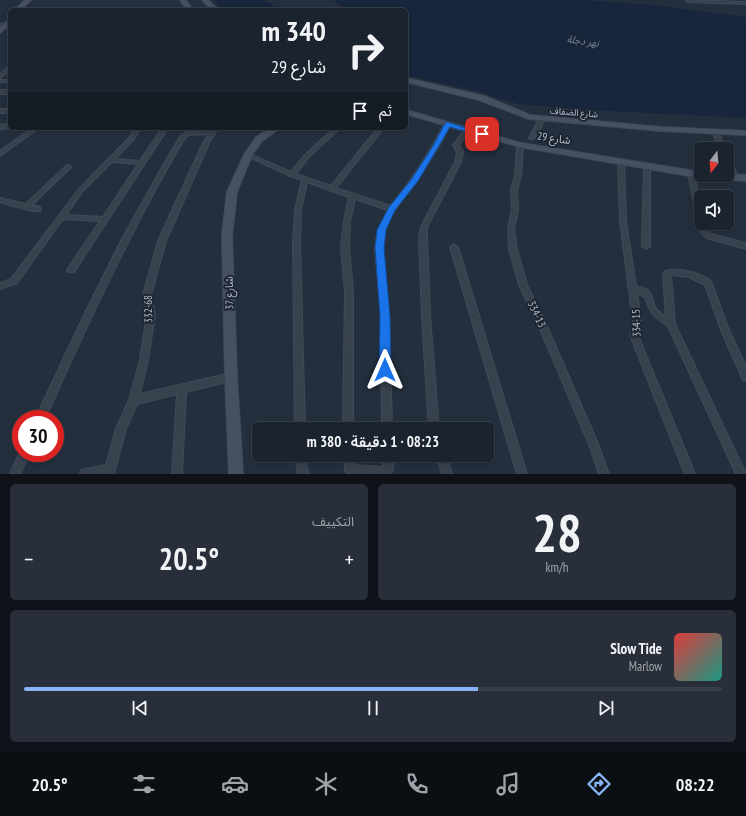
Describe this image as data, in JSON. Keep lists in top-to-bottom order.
{
  "streets": {
    "street": [
      "شارع الضفاف",
      "شارع 29",
      "شارع 37",
      "332-68",
      "334-13",
      "334-15"
    ]
  },
  "crossings": [
    ["شارع 29", "334-13"],
    ["شارع 29", "334-15"]
  ],
  "water": ["نهر دجلة"],
  "north": "bottom",
  "page": {
    "turn": ["340 m", "شارع 29"],
    "then": "ثم",
    "limit": "30",
    "trip": "08:23 · 1 دقيقة · 380 m",
    "tile": [
      ["28", "km/h"],
      "التكييف"
    ],
    "heat": ["−", "20.5°", "+"],
    "song": ["Slow Tide", "Marlow"],
    "tabs": ["08:22", "20.5°"]
  }
}
